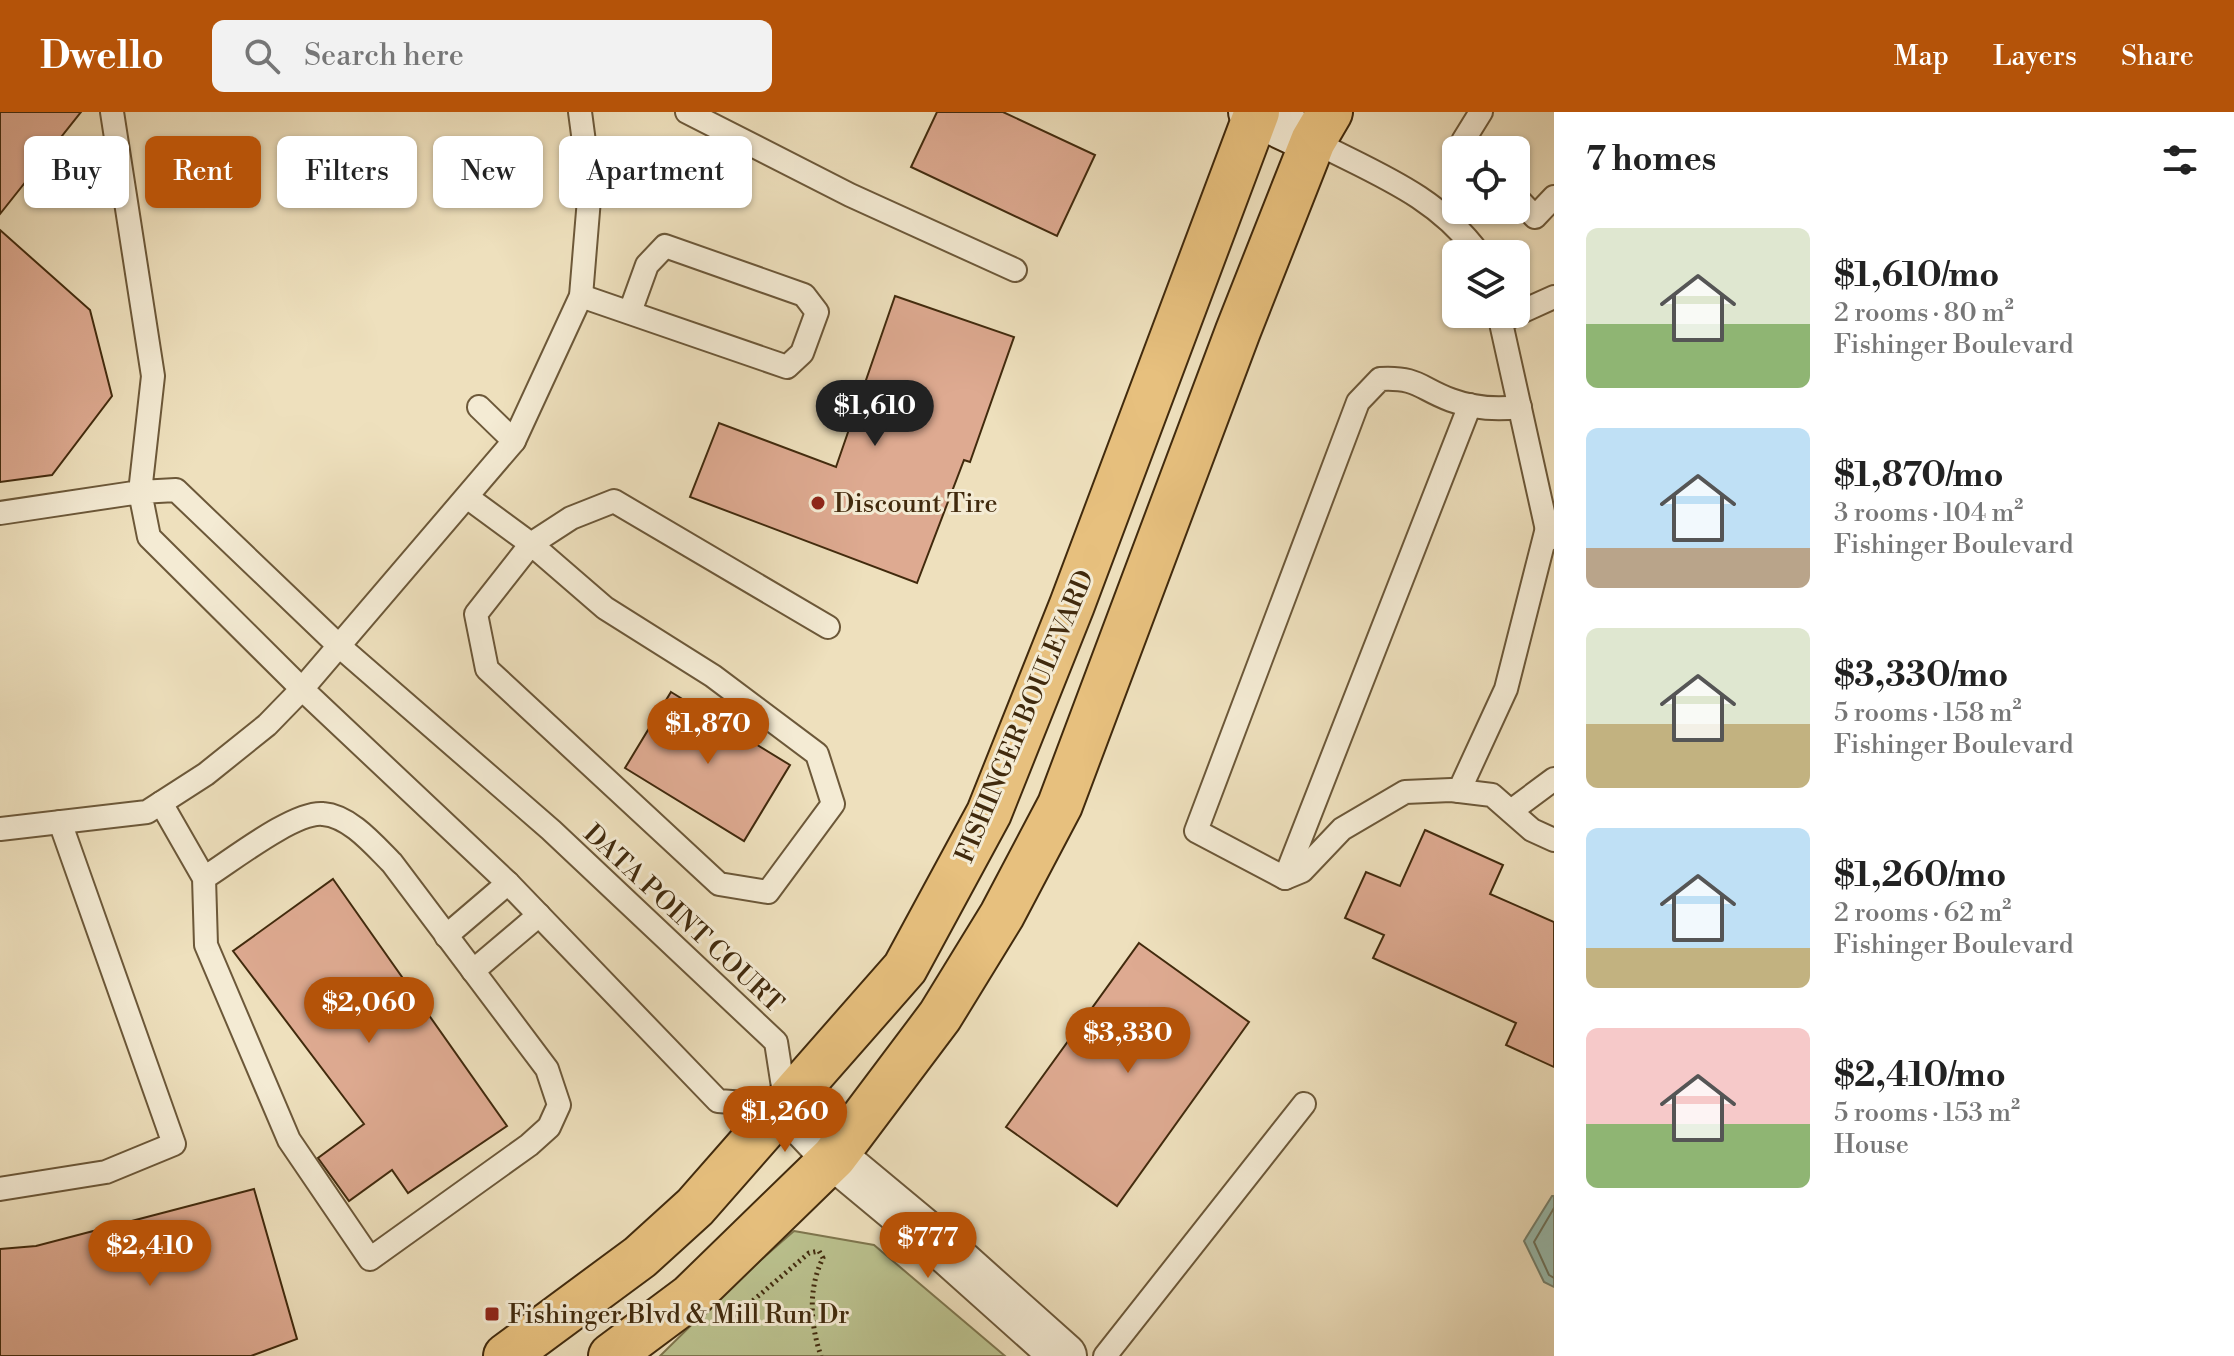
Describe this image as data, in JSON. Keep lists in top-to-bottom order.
{
  "streets": {
    "main road": ["FISHINGER BOULEVARD"],
    "lane": ["DATA POINT COURT"]
  },
  "crossings": [
    ["FISHINGER BOULEVARD", "DATA POINT COURT"]
  ],
  "places": {
    "other": ["Discount Tire"],
    "transit": ["Fishinger Blvd & Mill Run Dr"]
  },
  "page": {
    "header": "Dwello",
    "search": "Search here",
    "nav": ["Map", "Layers", "Share"],
    "heading": "7 homes",
    "chip": [
      "Buy",
      "Rent",
      "Filters",
      "New",
      "Apartment"
    ],
    "list": [
      {
        "name": "$1,610/mo",
        "note": "2 rooms · 80 m² · Fishinger Boulevard"
      },
      {
        "name": "$1,870/mo",
        "note": "3 rooms · 104 m² · Fishinger Boulevard"
      },
      {
        "name": "$3,330/mo",
        "note": "5 rooms · 158 m² · Fishinger Boulevard"
      },
      {
        "name": "$1,260/mo",
        "note": "2 rooms · 62 m² · Fishinger Boulevard"
      },
      {
        "name": "$2,410/mo",
        "note": "5 rooms · 153 m² · House"
      }
    ],
    "price": [
      "$1,610",
      "$1,870",
      "$2,060",
      "$3,330",
      "$1,260",
      "$777",
      "$2,410"
    ]
  }
}
